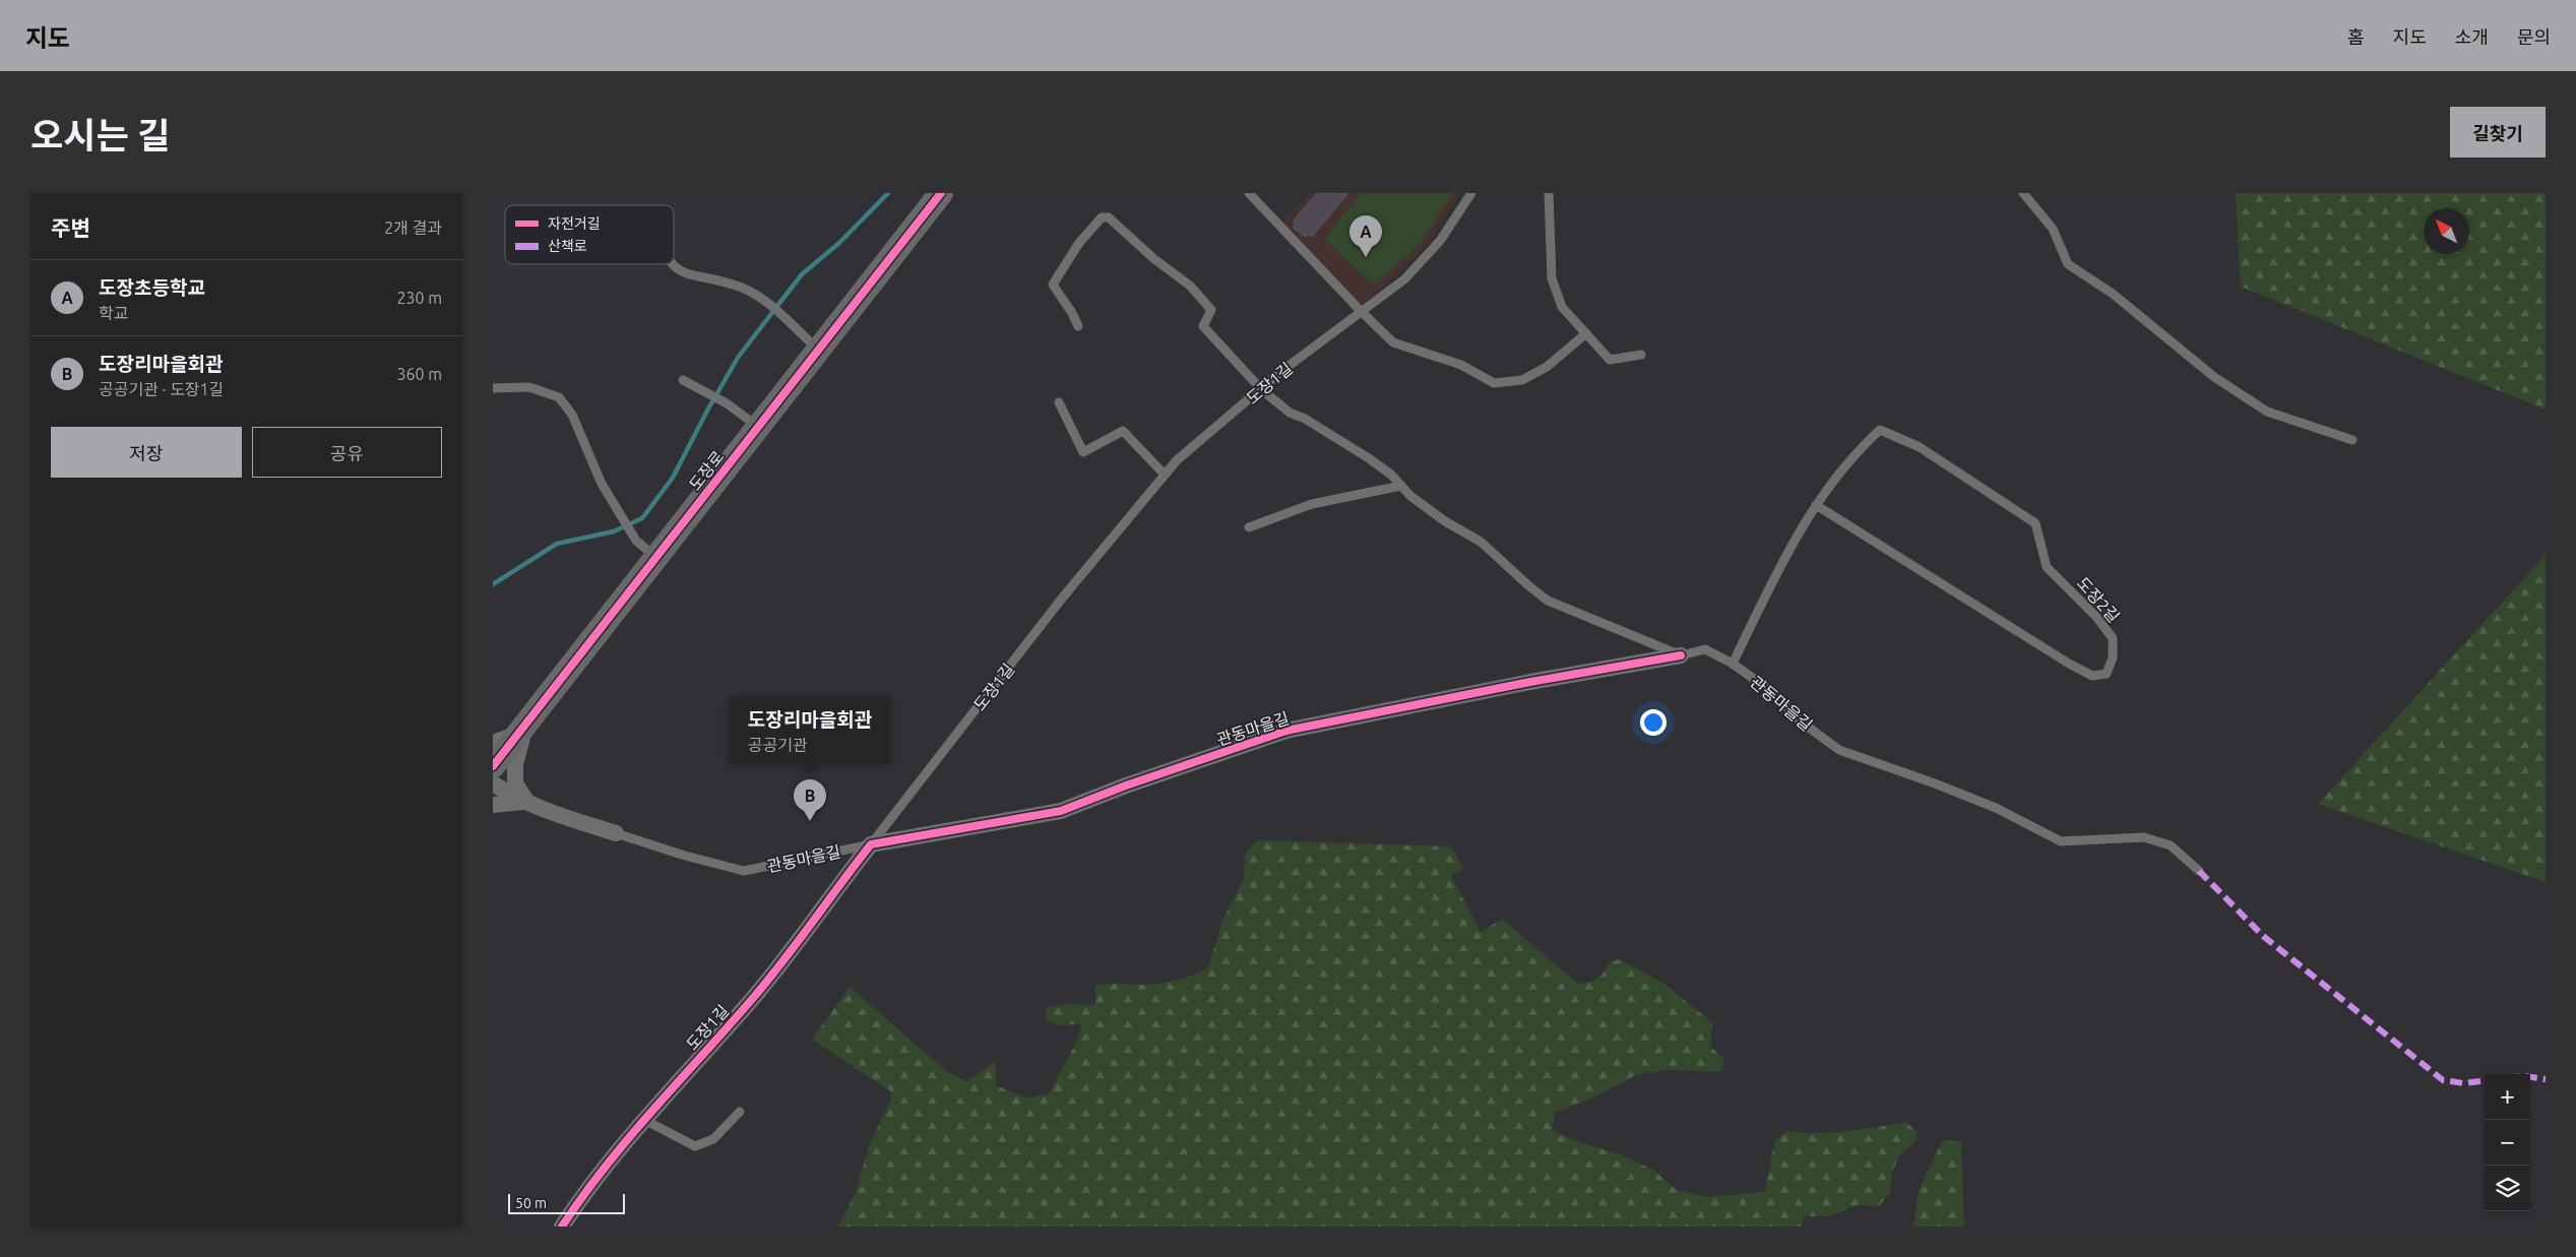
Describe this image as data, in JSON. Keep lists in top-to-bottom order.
{
  "streets": {
    "street": ["도장1길", "도장로", "관동마을길"],
    "lane": ["도장2길"]
  },
  "crossings": [
    ["도장1길", "관동마을길"],
    ["도장2길", "관동마을길"]
  ],
  "legend": ["자전거길", "산책로"],
  "scale_bar": "50 m",
  "north": "top left",
  "page": {
    "header": "지도",
    "nav": [
      "홈",
      "지도",
      "소개",
      "문의"
    ],
    "title": "오시는 길",
    "buttons": [
      "길찾기",
      ["저장", "공유"]
    ],
    "heading": ["주변", "2개 결과"],
    "pins": ["A", "B"],
    "list": [
      {
        "mark": "A",
        "name": "도장초등학교",
        "note": "학교",
        "value": "230 m"
      },
      {
        "mark": "B",
        "name": "도장리마을회관",
        "note": "공공기관 · 도장1길",
        "value": "360 m"
      }
    ],
    "popup": ["도장리마을회관", "공공기관"],
    "map_buttons": ["+", "−"],
    "scale": "50 m"
  }
}
